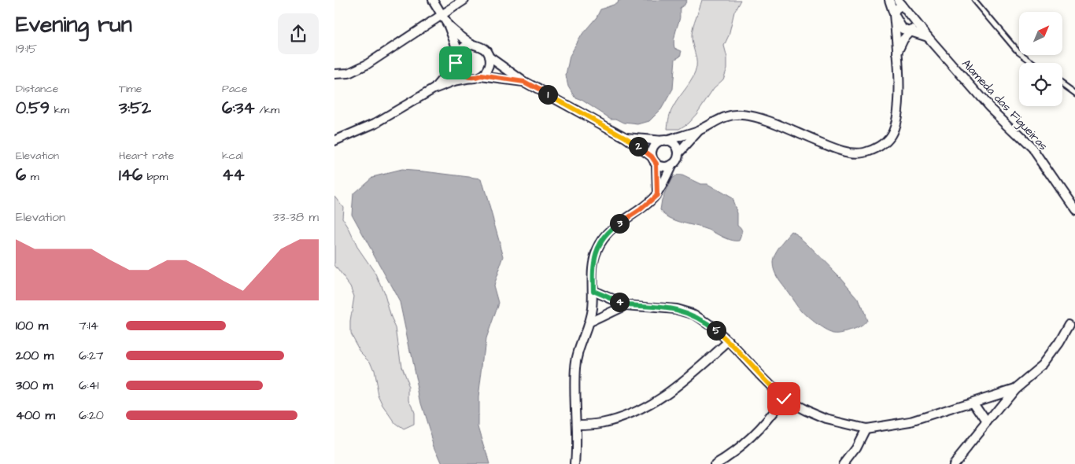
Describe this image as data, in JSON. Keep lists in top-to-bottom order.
{
  "streets": {
    "street": ["Alameda das Figueiras"]
  },
  "north": "top right",
  "page": {
    "heading": ["Evening run", "19:15"],
    "stats": [
      ["Distance", "0.59 km"],
      ["Time", "3:52"],
      ["Pace", "6:34 /km"],
      ["Elevation", "6 m"],
      ["Heart rate", "146 bpm"],
      ["kcal", "44"]
    ],
    "pins": [
      "1",
      "2",
      "3",
      "4",
      "5"
    ],
    "chart": ["Elevation", "33–38 m"],
    "list": [
      {
        "name": "100 m",
        "note": "7:14"
      },
      {
        "name": "200 m",
        "note": "6:27"
      },
      {
        "name": "300 m",
        "note": "6:41"
      },
      {
        "name": "400 m",
        "note": "6:20"
      }
    ]
  }
}
